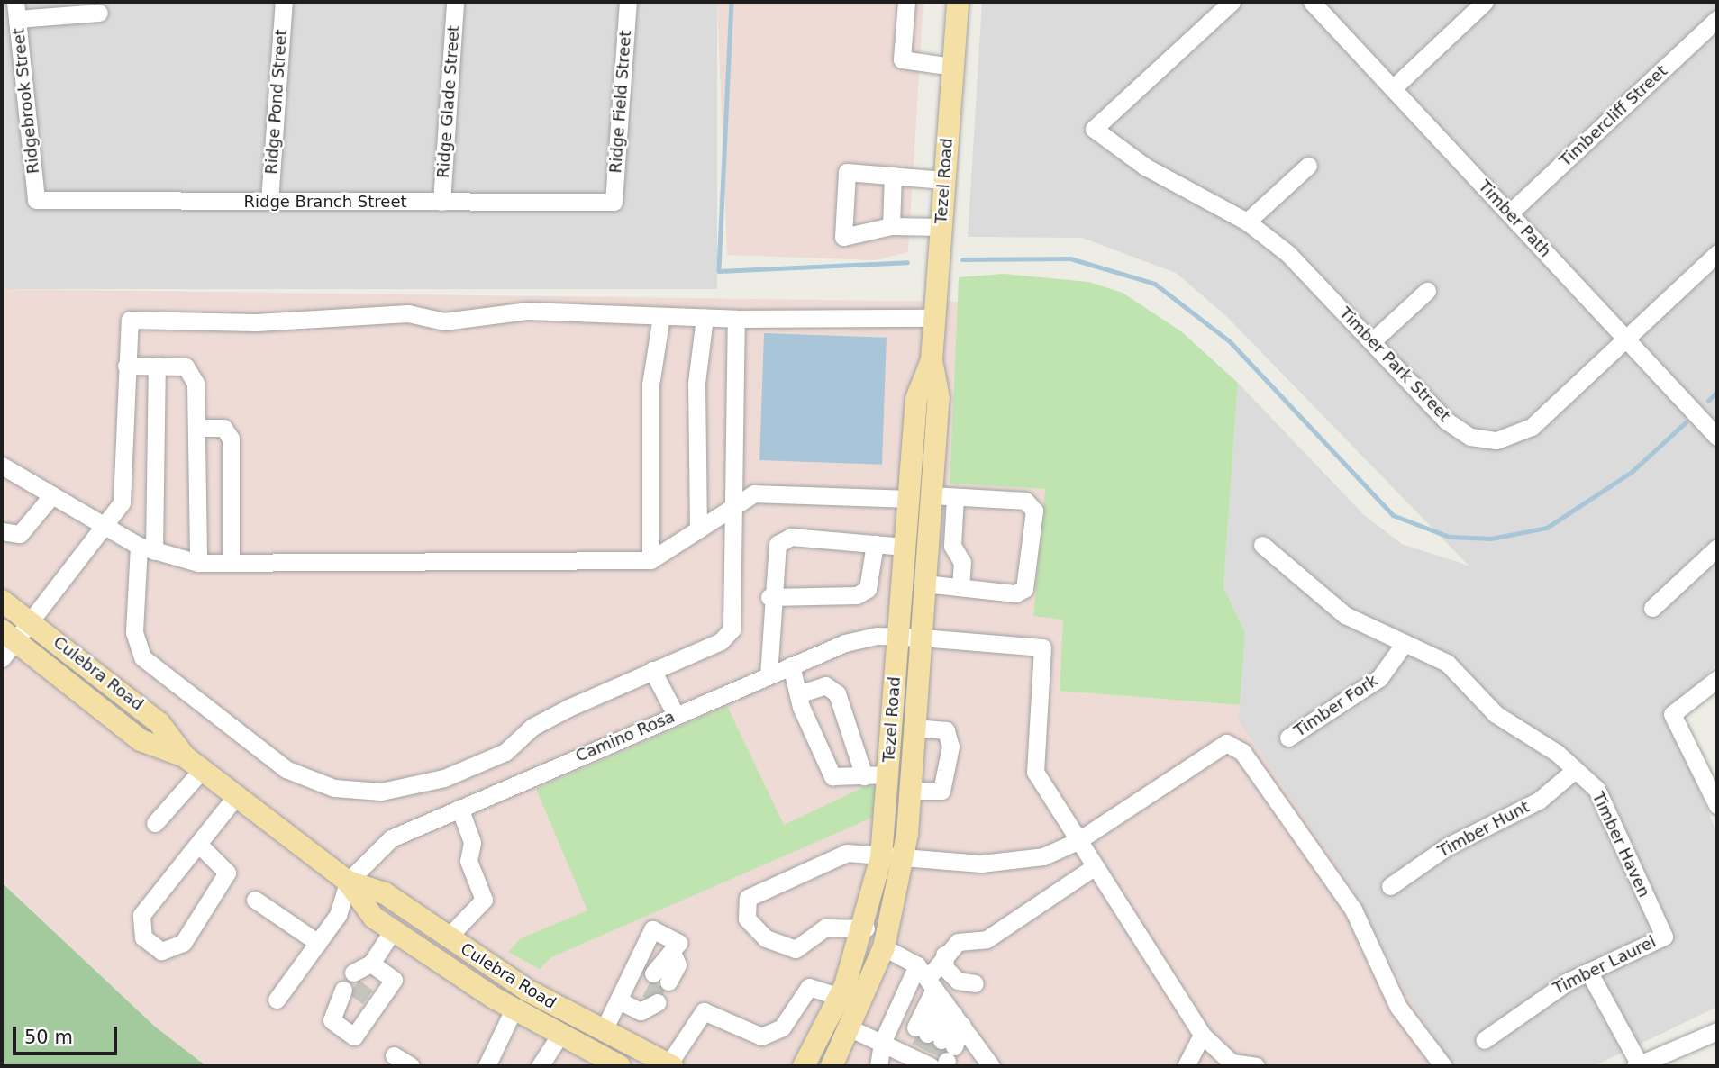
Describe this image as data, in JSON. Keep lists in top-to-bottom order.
{
  "streets": {
    "main road": ["Tezel Road", "Culebra Road"],
    "street": [
      "Ridgebrook Street",
      "Ridge Pond Street",
      "Ridge Glade Street",
      "Ridge Field Street",
      "Timbercliff Street",
      "Ridge Branch Street",
      "Timber Path",
      "Timber Park Street",
      "Timber Fork",
      "Camino Rosa",
      "Timber Hunt",
      "Timber Haven",
      "Timber Laurel"
    ]
  },
  "crossings": [
    ["Ridgebrook Street", "Ridge Branch Street"],
    ["Ridge Pond Street", "Ridge Branch Street"],
    ["Ridge Glade Street", "Ridge Branch Street"],
    ["Ridge Field Street", "Ridge Branch Street"],
    ["Timbercliff Street", "Timber Path"],
    ["Tezel Road", "Camino Rosa"],
    ["Timber Path", "Timber Park Street"],
    ["Culebra Road", "Camino Rosa"],
    ["Timber Fork", "Timber Haven"],
    ["Timber Hunt", "Timber Haven"],
    ["Timber Haven", "Timber Laurel"]
  ],
  "scale_bar": "50 m"
}
